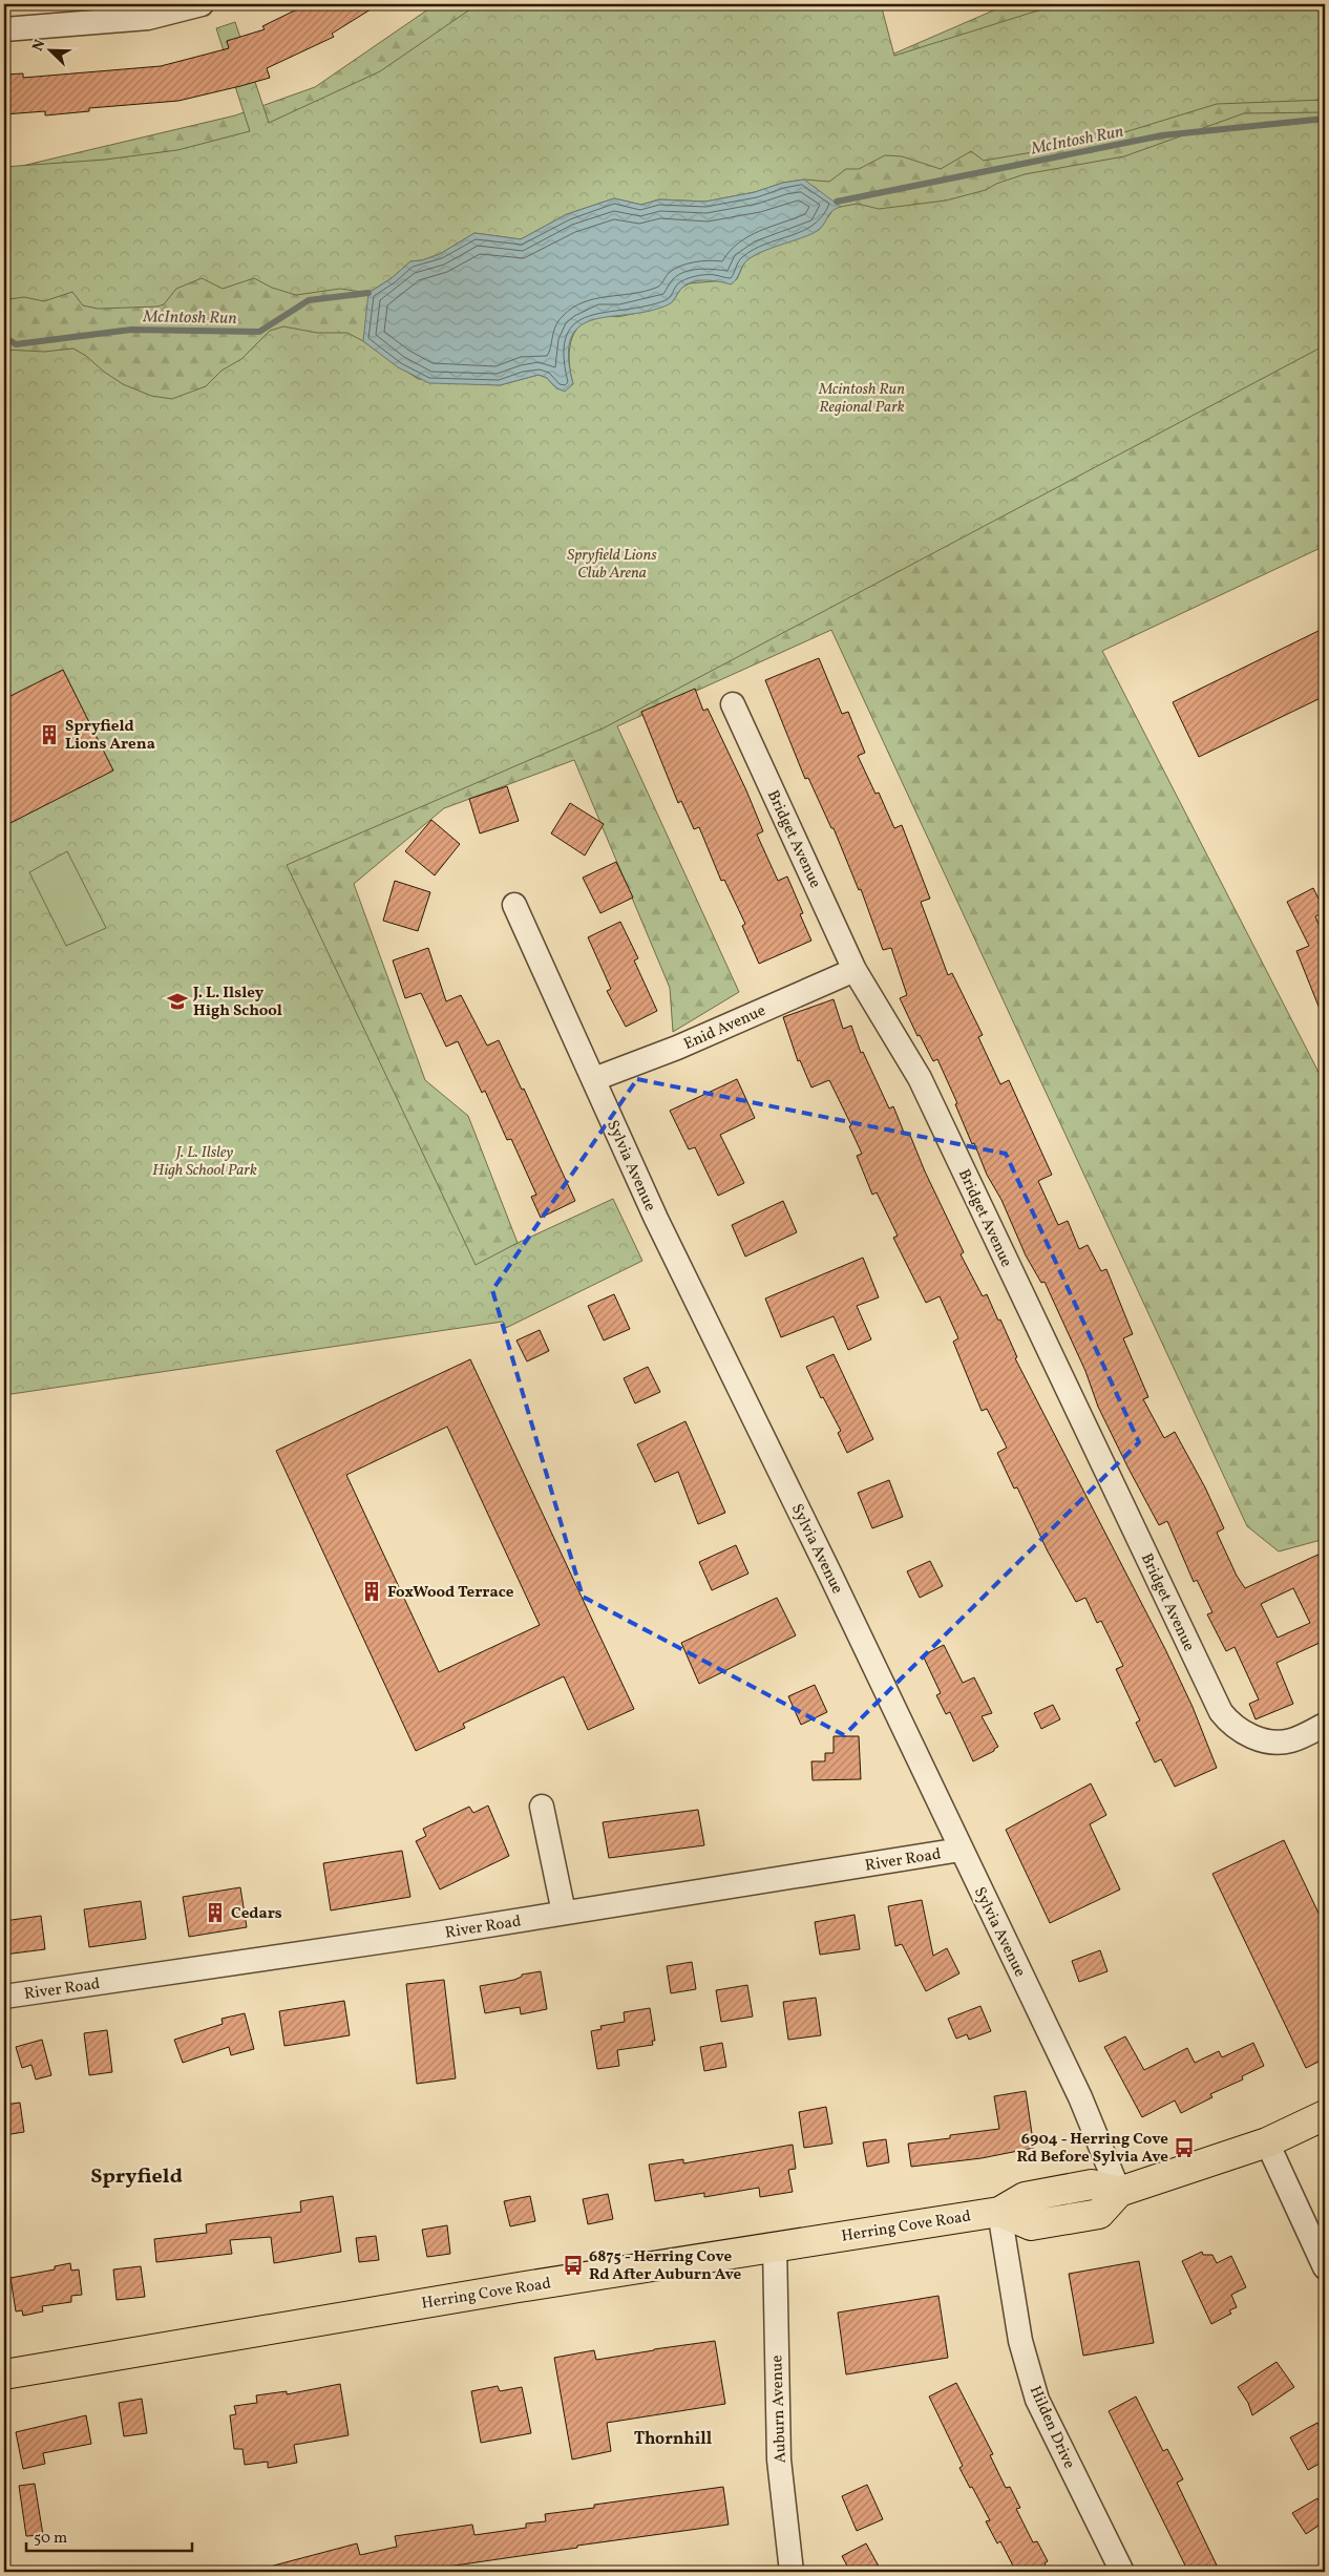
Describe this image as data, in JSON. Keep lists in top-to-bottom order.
{
  "streets": {
    "main road": ["Herring Cove Road"],
    "street": [
      "Bridget Avenue",
      "Enid Avenue",
      "Sylvia Avenue",
      "River Road",
      "Auburn Avenue",
      "Hilden Drive"
    ]
  },
  "crossings": [
    ["Bridget Avenue", "Enid Avenue"],
    ["Enid Avenue", "Sylvia Avenue"],
    ["Sylvia Avenue", "River Road"],
    ["Herring Cove Road", "Auburn Avenue"],
    ["Herring Cove Road", "Hilden Drive"]
  ],
  "districts": ["Spryfield", "Thornhill"],
  "water": ["McIntosh Run"],
  "parks": ["Mcintosh Run Regional Park", "Spryfield Lions Club Arena", "J. L. Ilsley High School Park"],
  "places": {
    "building": ["Spryfield Lions Arena", "FoxWood Terrace", "Cedars"],
    "school or university": ["J. L. Ilsley High School"],
    "bus stop": ["6904 - Herring Cove Rd Before Sylvia Ave", "6875 - Herring Cove Rd After Auburn Ave"]
  },
  "scale_bar": "50 m",
  "north": "top left"
}
